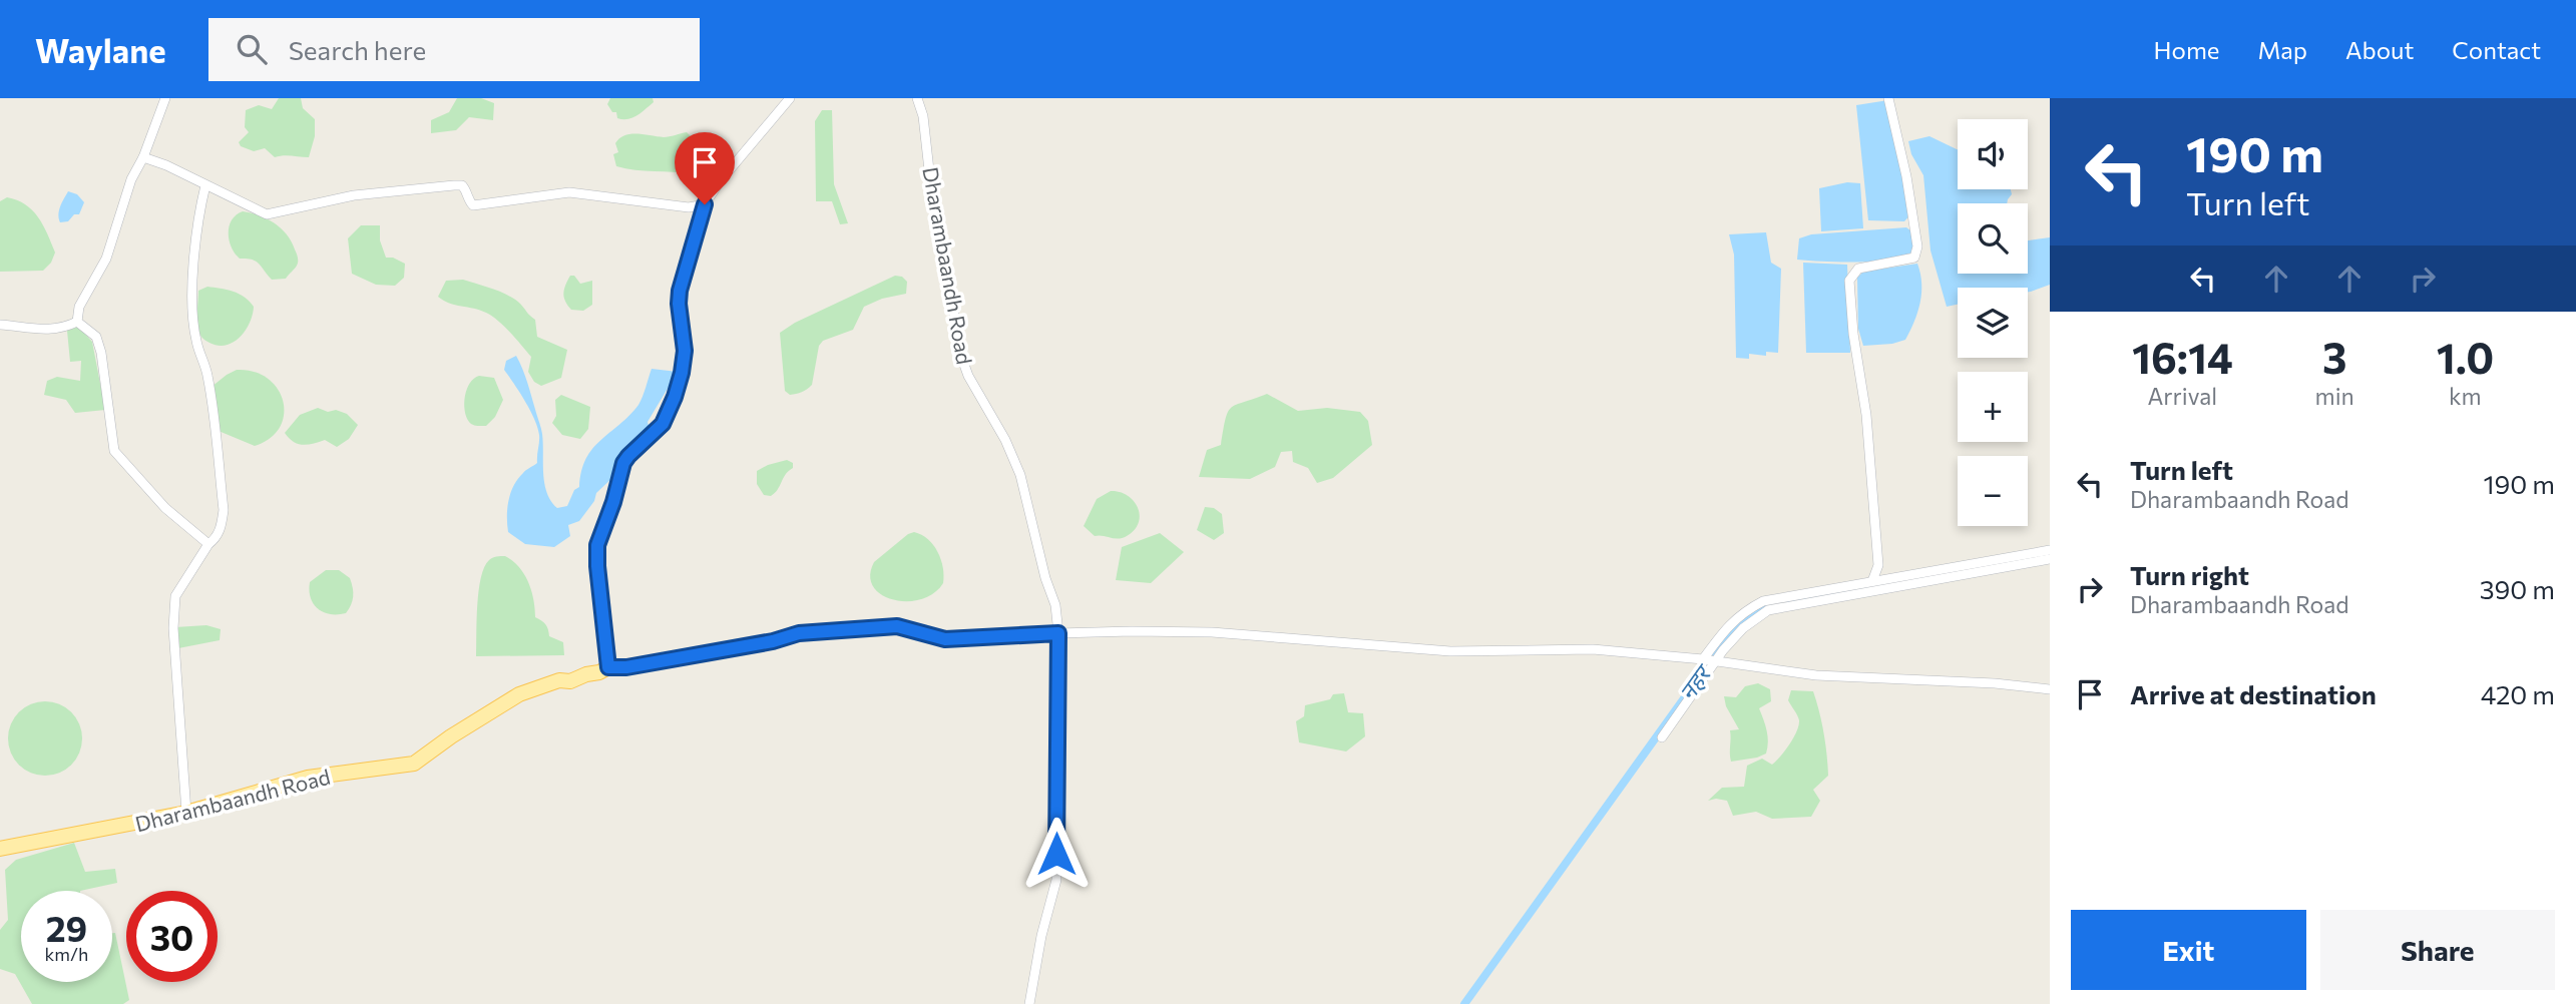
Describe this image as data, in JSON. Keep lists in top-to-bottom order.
{
  "streets": {
    "main road": ["Dharambaandh Road"]
  },
  "water": ["नहर"],
  "page": {
    "header": "Waylane",
    "search": "Search here",
    "nav": [
      "Home",
      "Map",
      "About",
      "Contact"
    ],
    "turn": ["190 m", "Turn left"],
    "map_buttons": ["+", "−"],
    "eta": [
      "16:14",
      "Arrival",
      "3",
      "min",
      "1.0",
      "km"
    ],
    "list": [
      {
        "name": "Turn left",
        "note": "Dharambaandh Road",
        "value": "190 m"
      },
      {
        "name": "Turn right",
        "note": "Dharambaandh Road",
        "value": "390 m"
      },
      {
        "name": "Arrive at destination",
        "value": "420 m"
      }
    ],
    "speed": "29 km/h",
    "limit": "30",
    "buttons": ["Exit", "Share"]
  }
}
